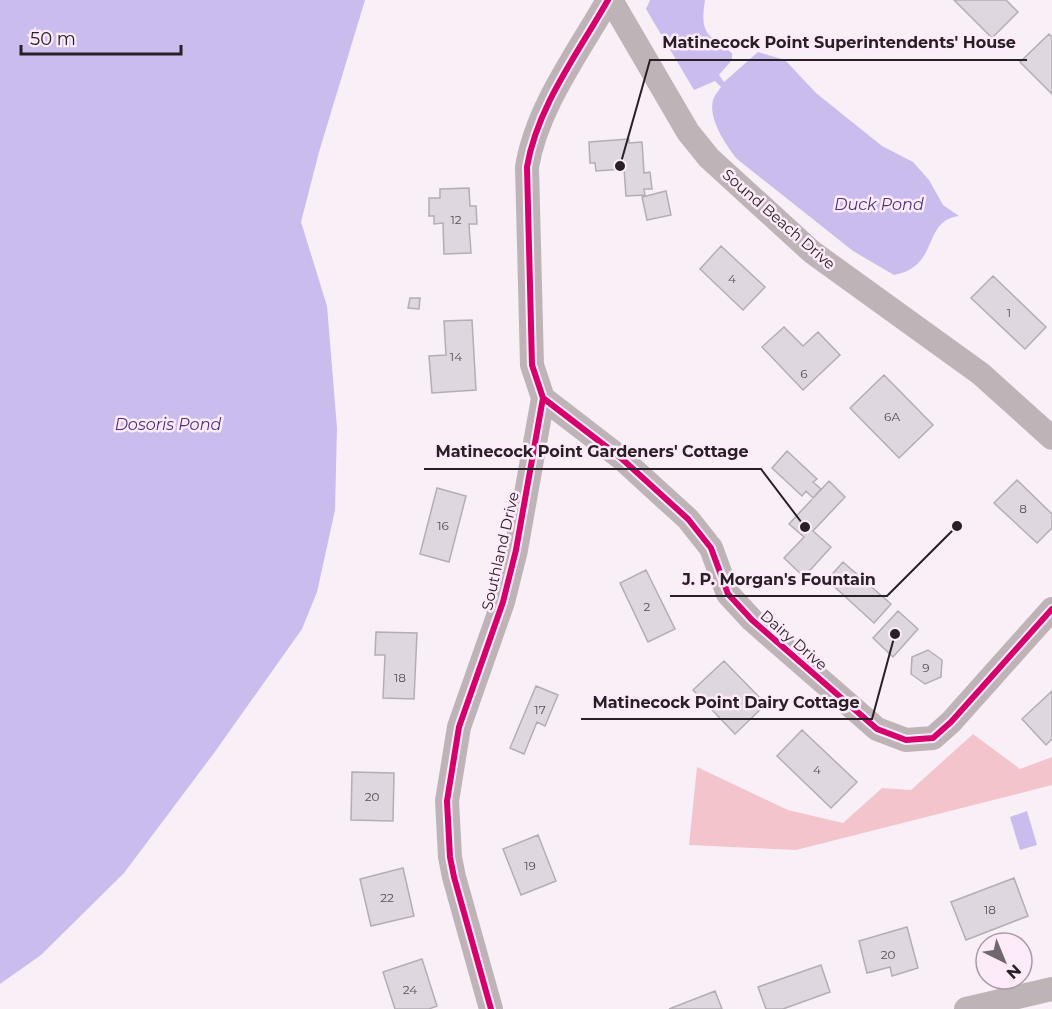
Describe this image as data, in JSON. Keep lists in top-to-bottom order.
{
  "streets": {
    "street": ["Sound Beach Drive", "Southland Drive", "Dairy Drive"]
  },
  "crossings": [
    ["Sound Beach Drive", "Southland Drive"],
    ["Southland Drive", "Dairy Drive"]
  ],
  "water": ["Duck Pond", "Dosoris Pond"],
  "places": [
    "Matinecock Point Superintendents' House",
    "J. P. Morgan's Fountain",
    "Matinecock Point Gardeners' Cottage",
    "Matinecock Point Dairy Cottage"
  ],
  "house_numbers": [
    "12",
    "4",
    "1",
    "14",
    "6",
    "6A",
    "8",
    "16",
    "2",
    "9",
    "18",
    "17",
    "4",
    "20",
    "19",
    "22",
    "18",
    "20",
    "24"
  ],
  "scale_bar": "50 m",
  "north": "bottom right"
}
